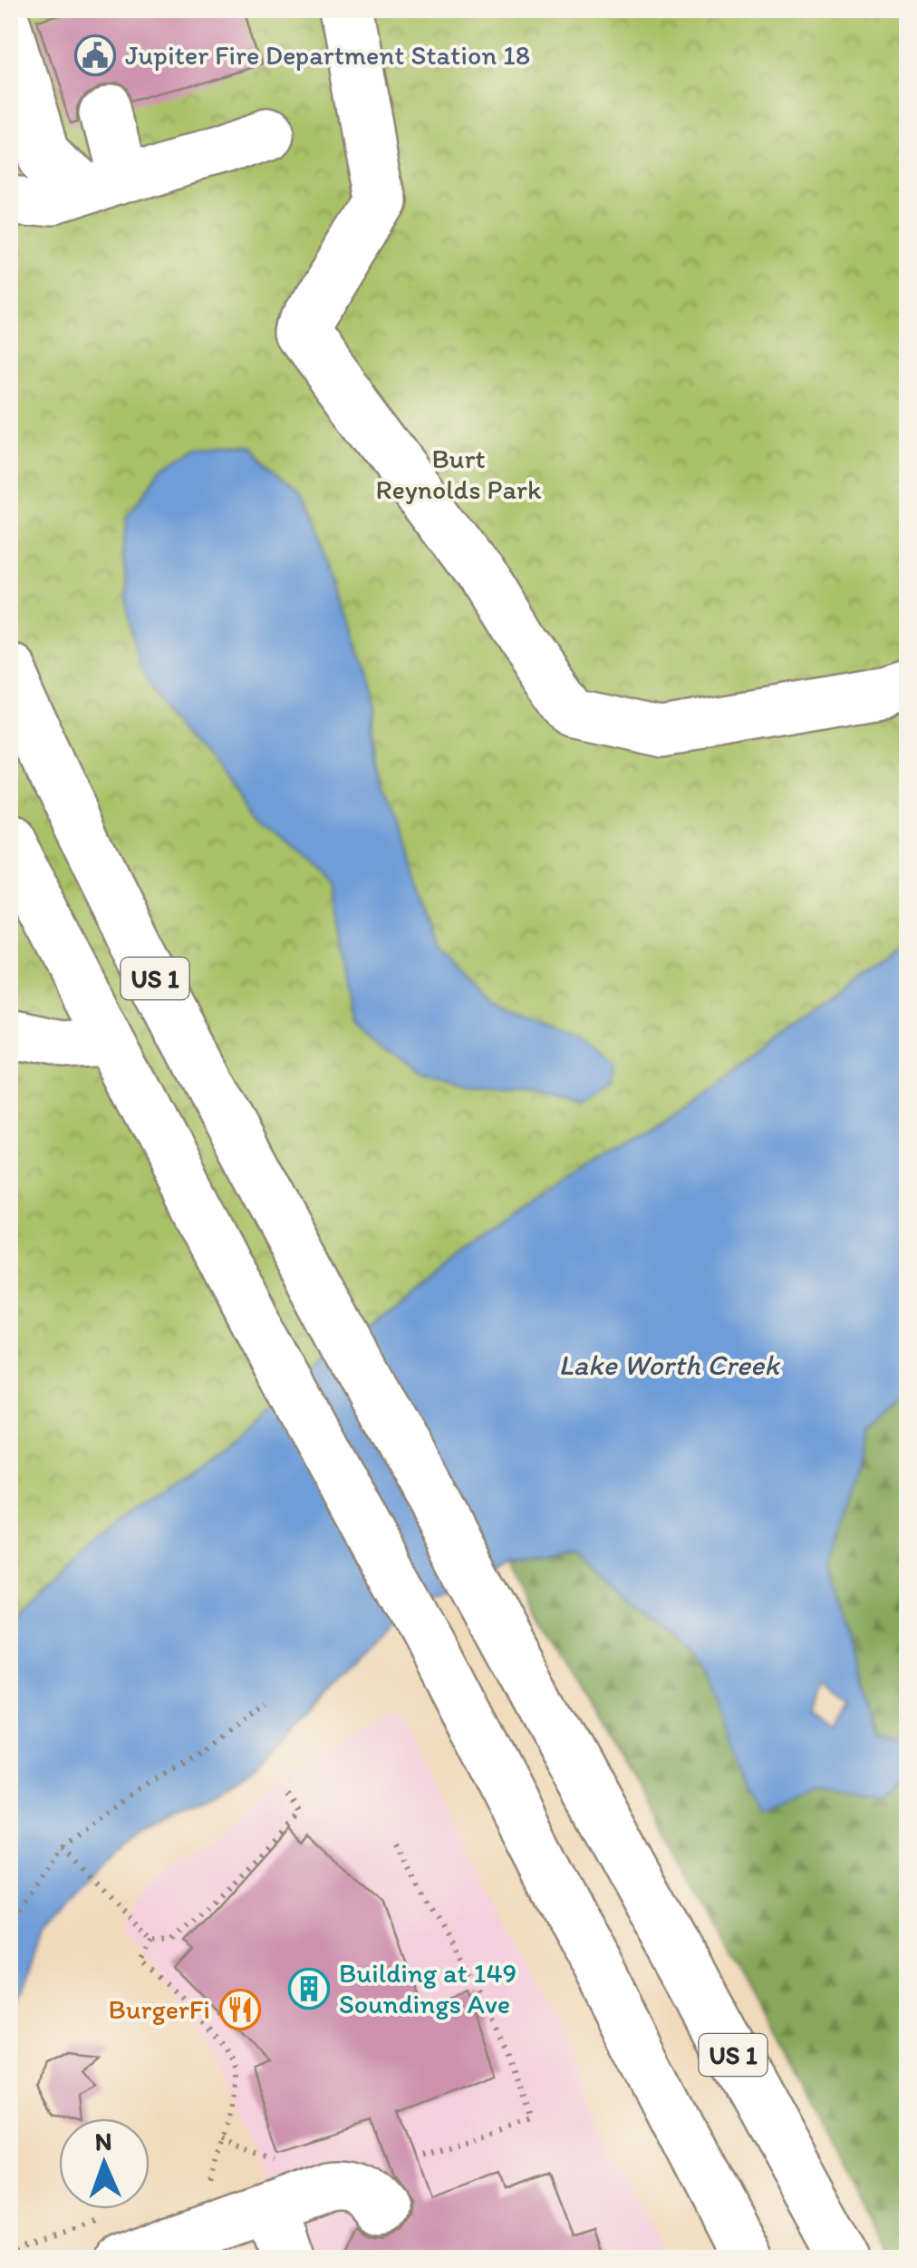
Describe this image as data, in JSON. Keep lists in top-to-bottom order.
{
  "streets": {
    "main road": ["US 1"]
  },
  "water": ["Lake Worth Creek"],
  "parks": ["Burt Reynolds Park"],
  "places": {
    "public building": ["Jupiter Fire Department Station 18"],
    "building": ["Building at 149 Soundings Ave"],
    "restaurant": ["BurgerFi"]
  },
  "north": "top"
}
